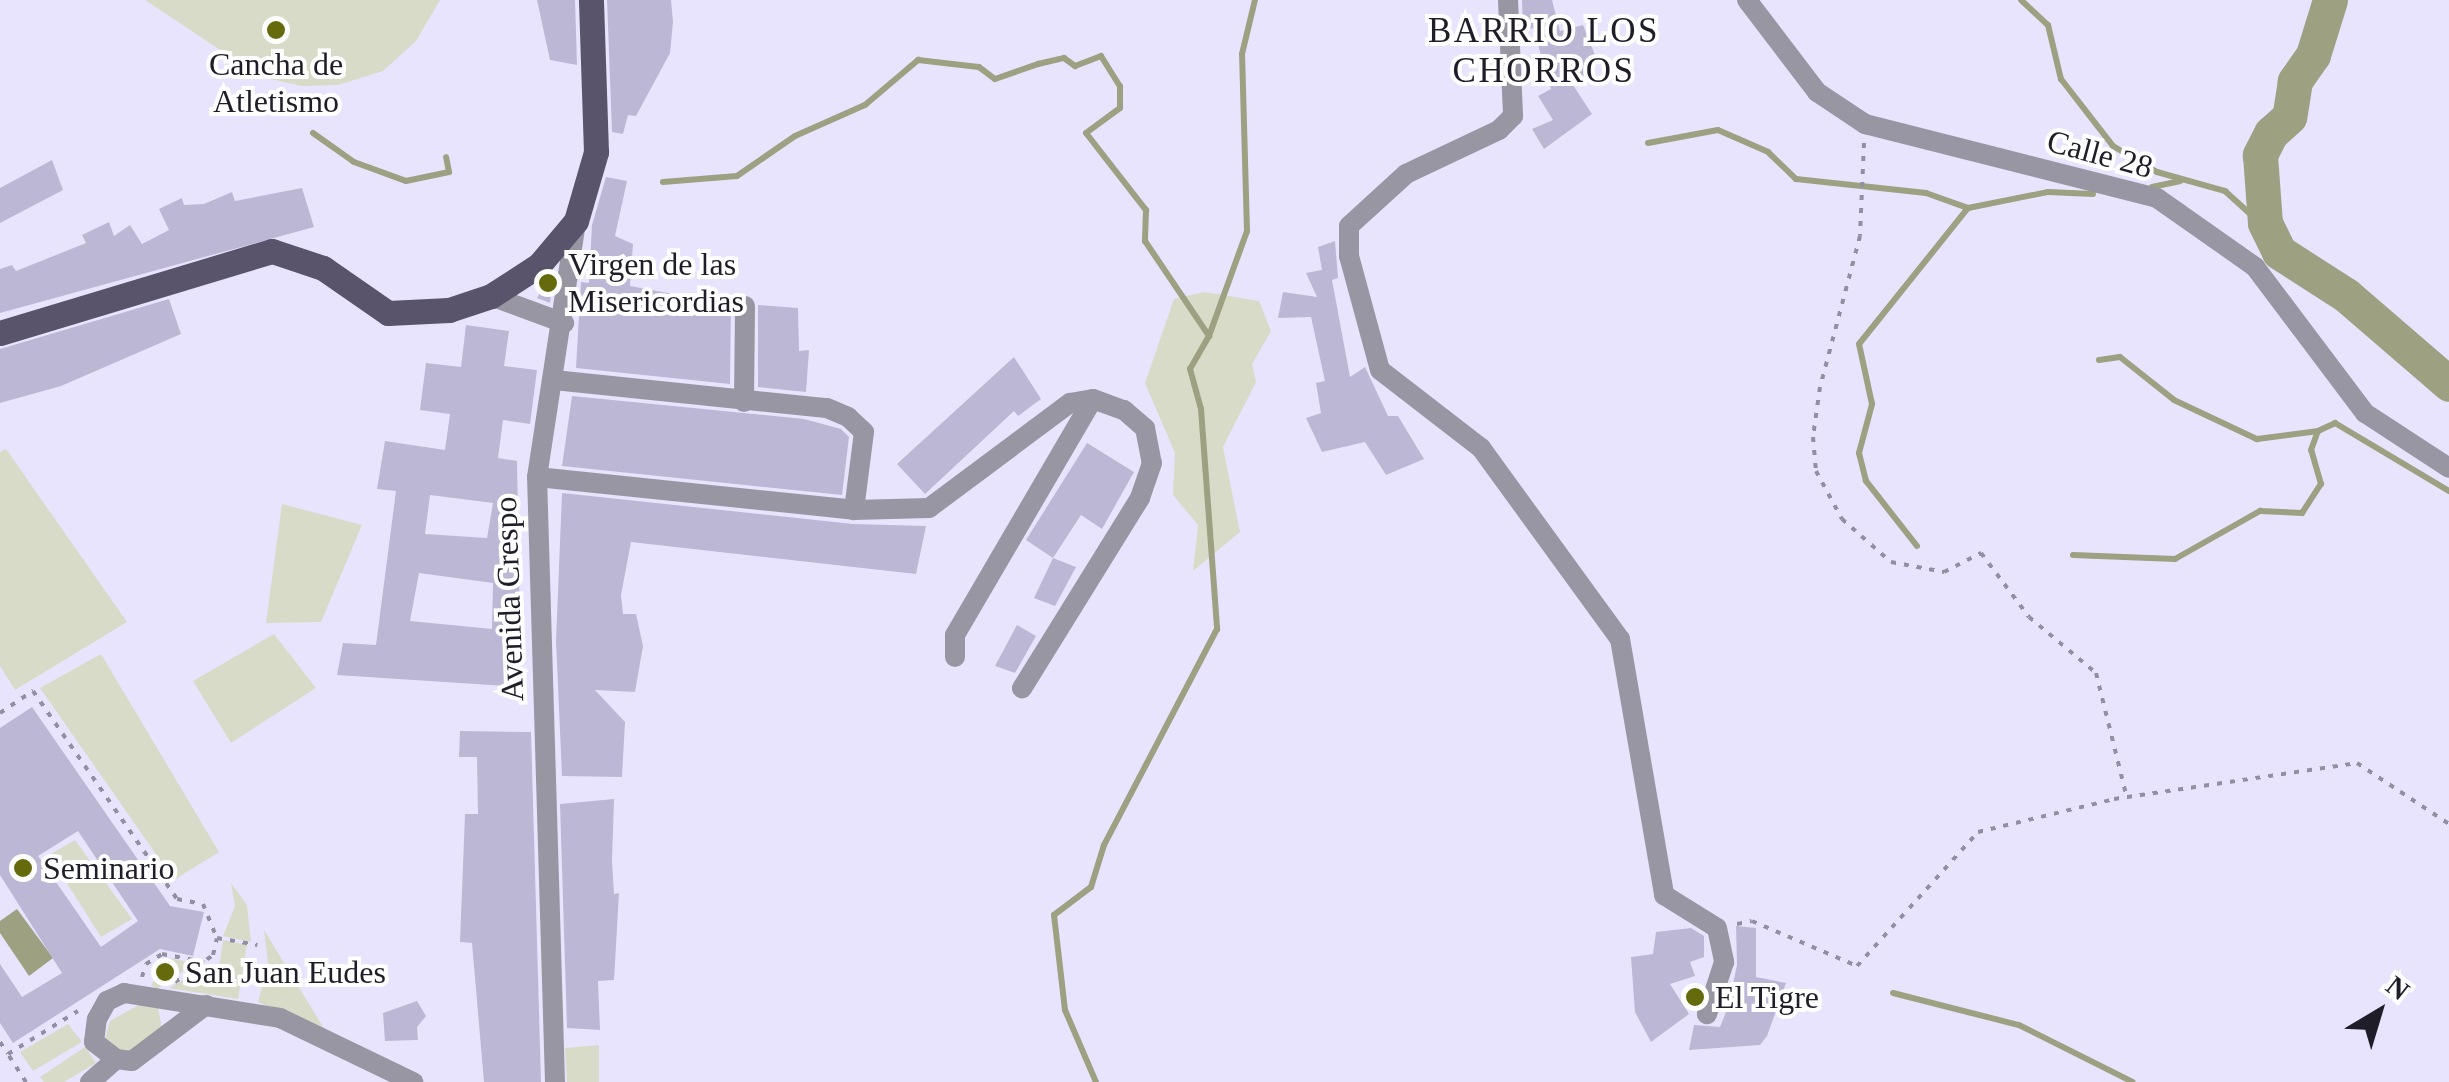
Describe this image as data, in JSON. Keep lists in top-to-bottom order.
{
  "streets": {
    "main road": ["Avenida Crespo"],
    "street": ["Calle 28"]
  },
  "districts": ["BARRIO LOS CHORROS"],
  "places": [
    "Cancha de Atletismo",
    "Virgen de las Misericordias",
    "Seminario",
    "San Juan Eudes",
    "El Tigre"
  ],
  "north": "top right"
}
